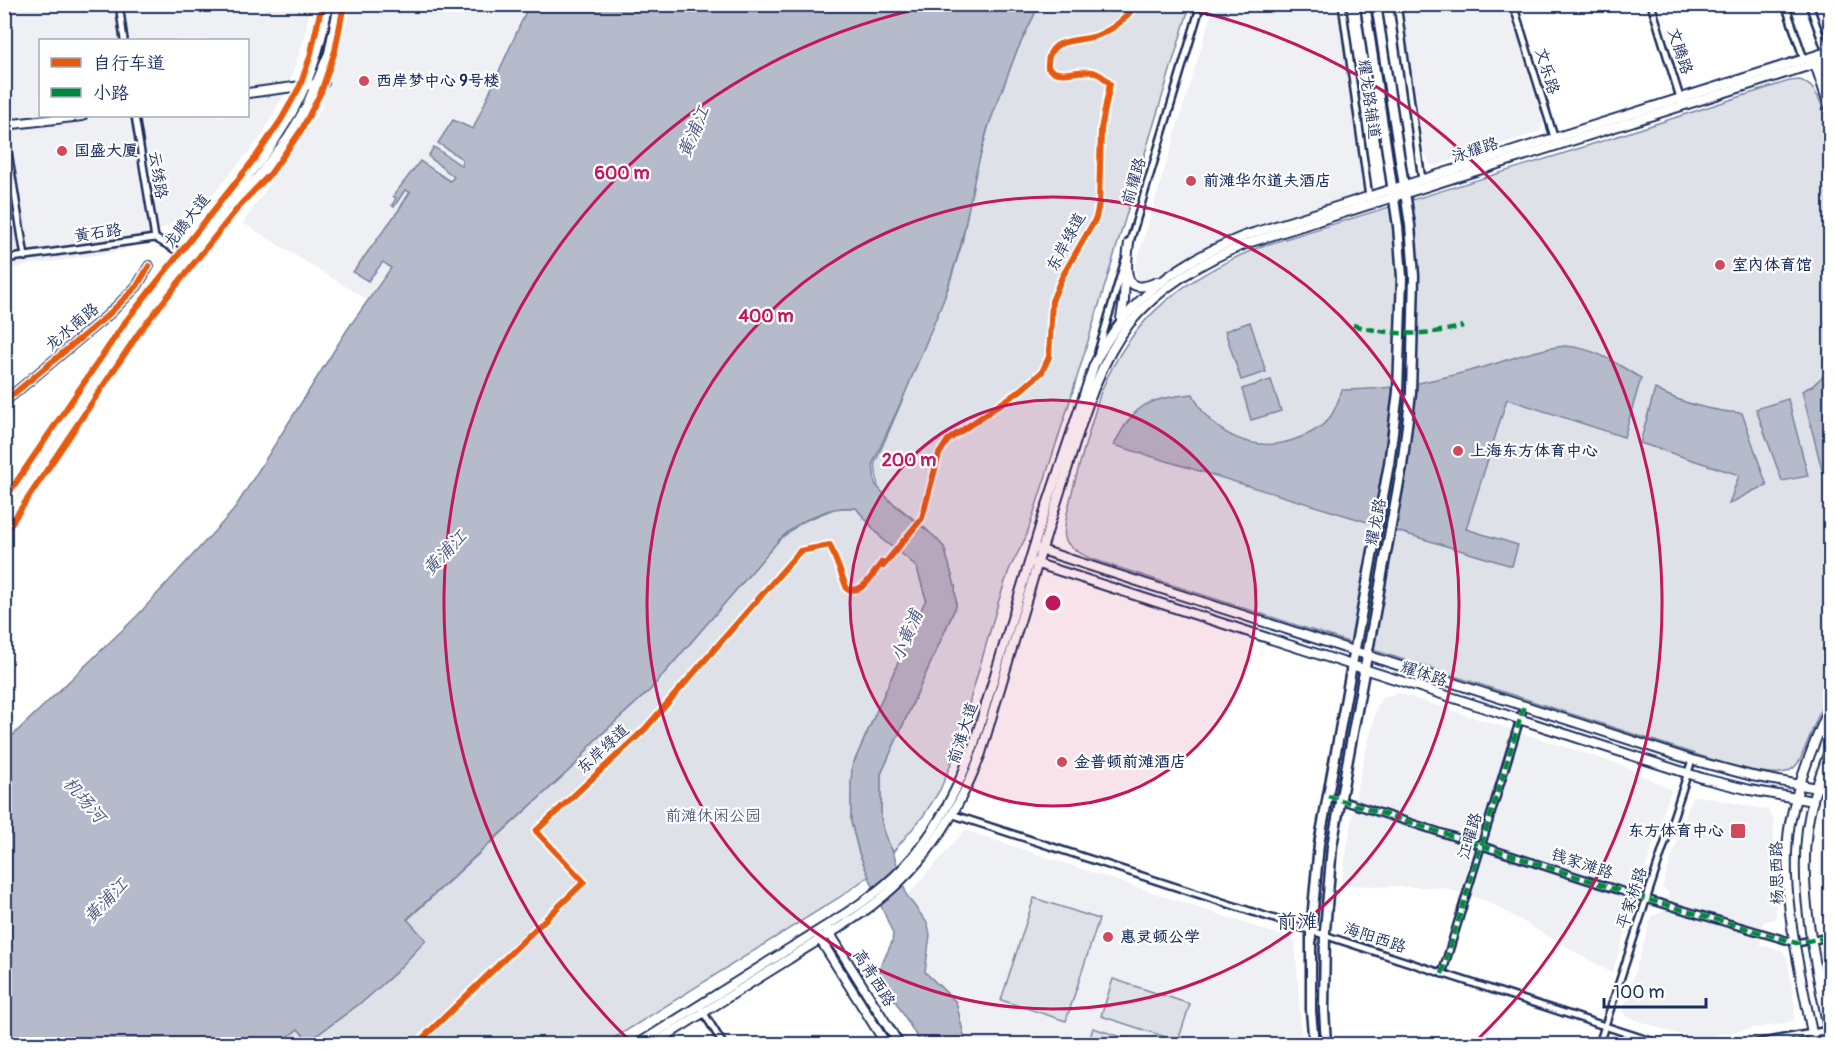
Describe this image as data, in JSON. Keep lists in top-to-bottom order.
{
  "streets": {
    "main road": ["耀龙路"],
    "street": [
      "文腾路",
      "文乐路",
      "耀龙路辅道",
      "泳耀路",
      "云绣路",
      "前耀路",
      "龙腾大道",
      "黄石路",
      "龙水南路",
      "耀体路",
      "前滩大道",
      "江曜路",
      "钱家滩路",
      "杨思西路",
      "平家桥路",
      "海阳西路",
      "高青西路"
    ],
    "cycle path": ["东岸绿道"]
  },
  "crossings": [
    ["文腾路", "泳耀路"],
    ["文乐路", "泳耀路"],
    ["耀龙路辅道", "泳耀路"],
    ["泳耀路", "耀龙路"],
    ["泳耀路", "前滩大道"],
    ["云绣路", "黄石路"],
    ["耀龙路", "耀体路"],
    ["耀龙路", "钱家滩路"],
    ["耀龙路", "海阳西路"],
    ["耀体路", "前滩大道"],
    ["耀体路", "江曜路"],
    ["耀体路", "杨思西路"],
    ["耀体路", "平家桥路"],
    ["前滩大道", "海阳西路"],
    ["前滩大道", "高青西路"],
    ["江曜路", "钱家滩路"],
    ["江曜路", "海阳西路"],
    ["钱家滩路", "杨思西路"],
    ["钱家滩路", "平家桥路"],
    ["平家桥路", "海阳西路"]
  ],
  "districts": ["前滩"],
  "water": ["黄浦江", "小黄浦", "机场河"],
  "parks": ["前滩休闲公园"],
  "places": {
    "other": [
      "西岸梦中心 9号楼",
      "国盛大厦",
      "前滩华尔道夫酒店",
      "室内体育馆",
      "上海东方体育中心",
      "金普顿前滩酒店",
      "惠灵顿公学"
    ],
    "transit": ["东方体育中心"]
  },
  "legend": ["自行车道", "小路"],
  "scale_bar": "100 m",
  "rings": ["600 m", "400 m", "200 m"]
}
